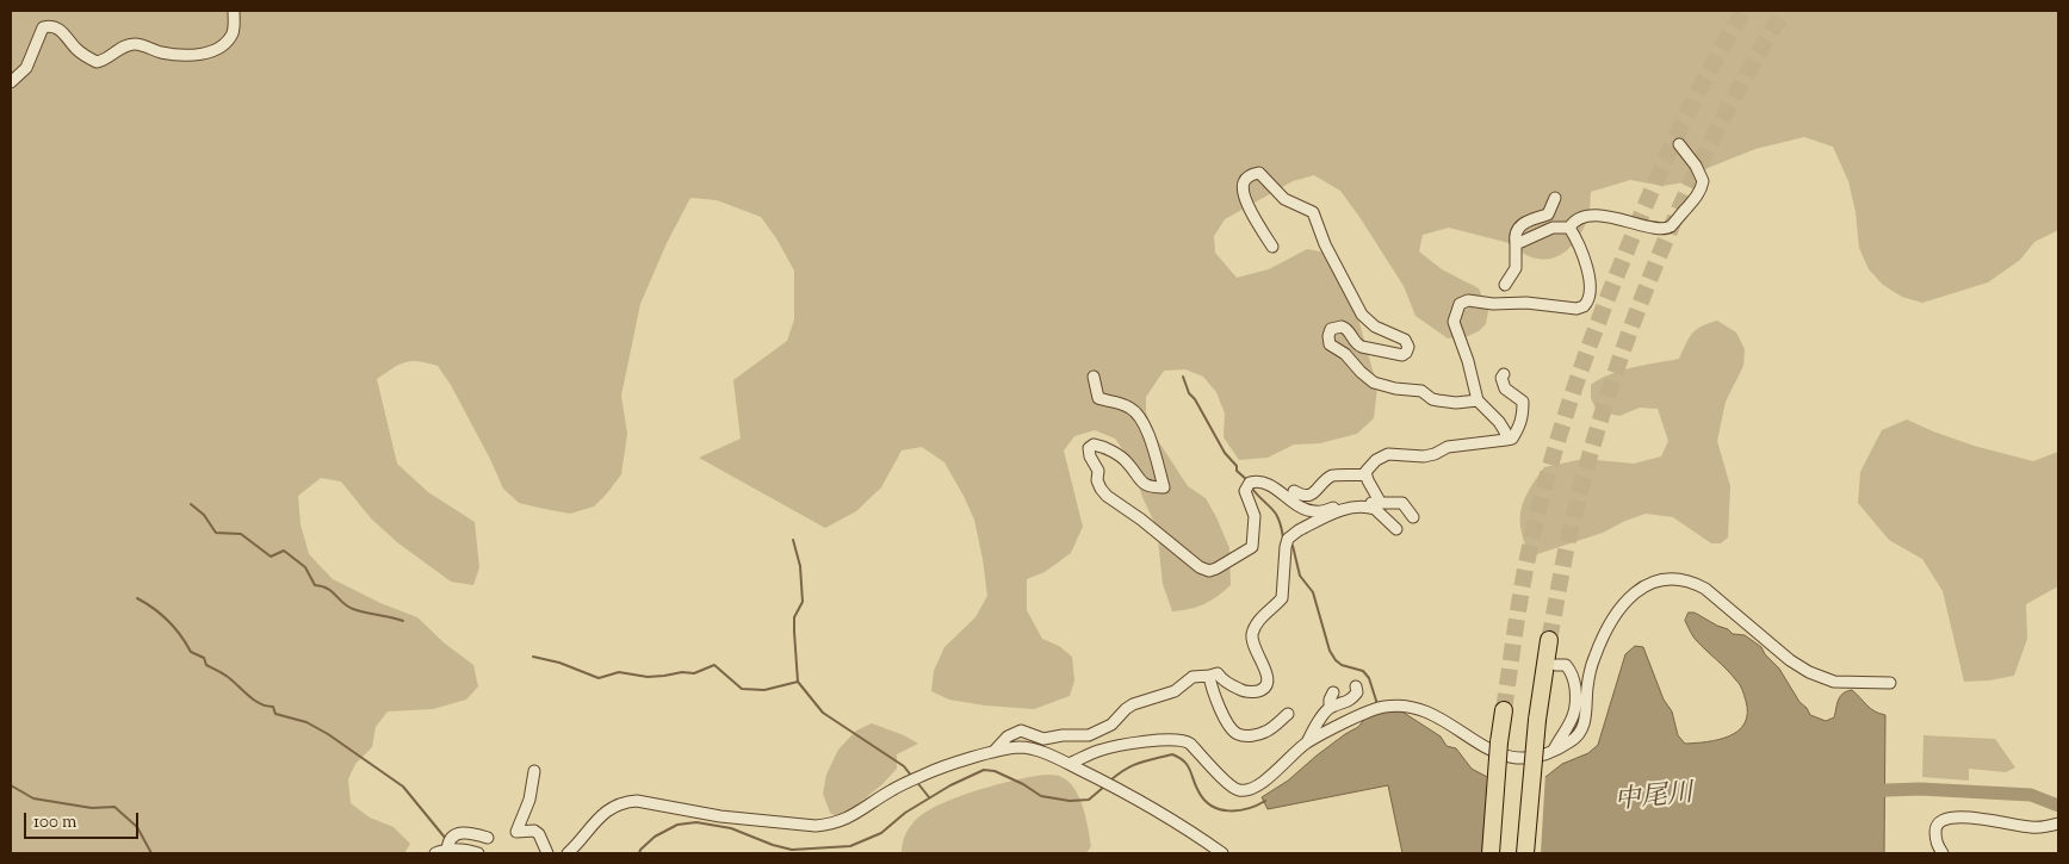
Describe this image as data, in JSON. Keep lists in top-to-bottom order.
{
  "water": ["中尾川"],
  "scale_bar": "100 m"
}
